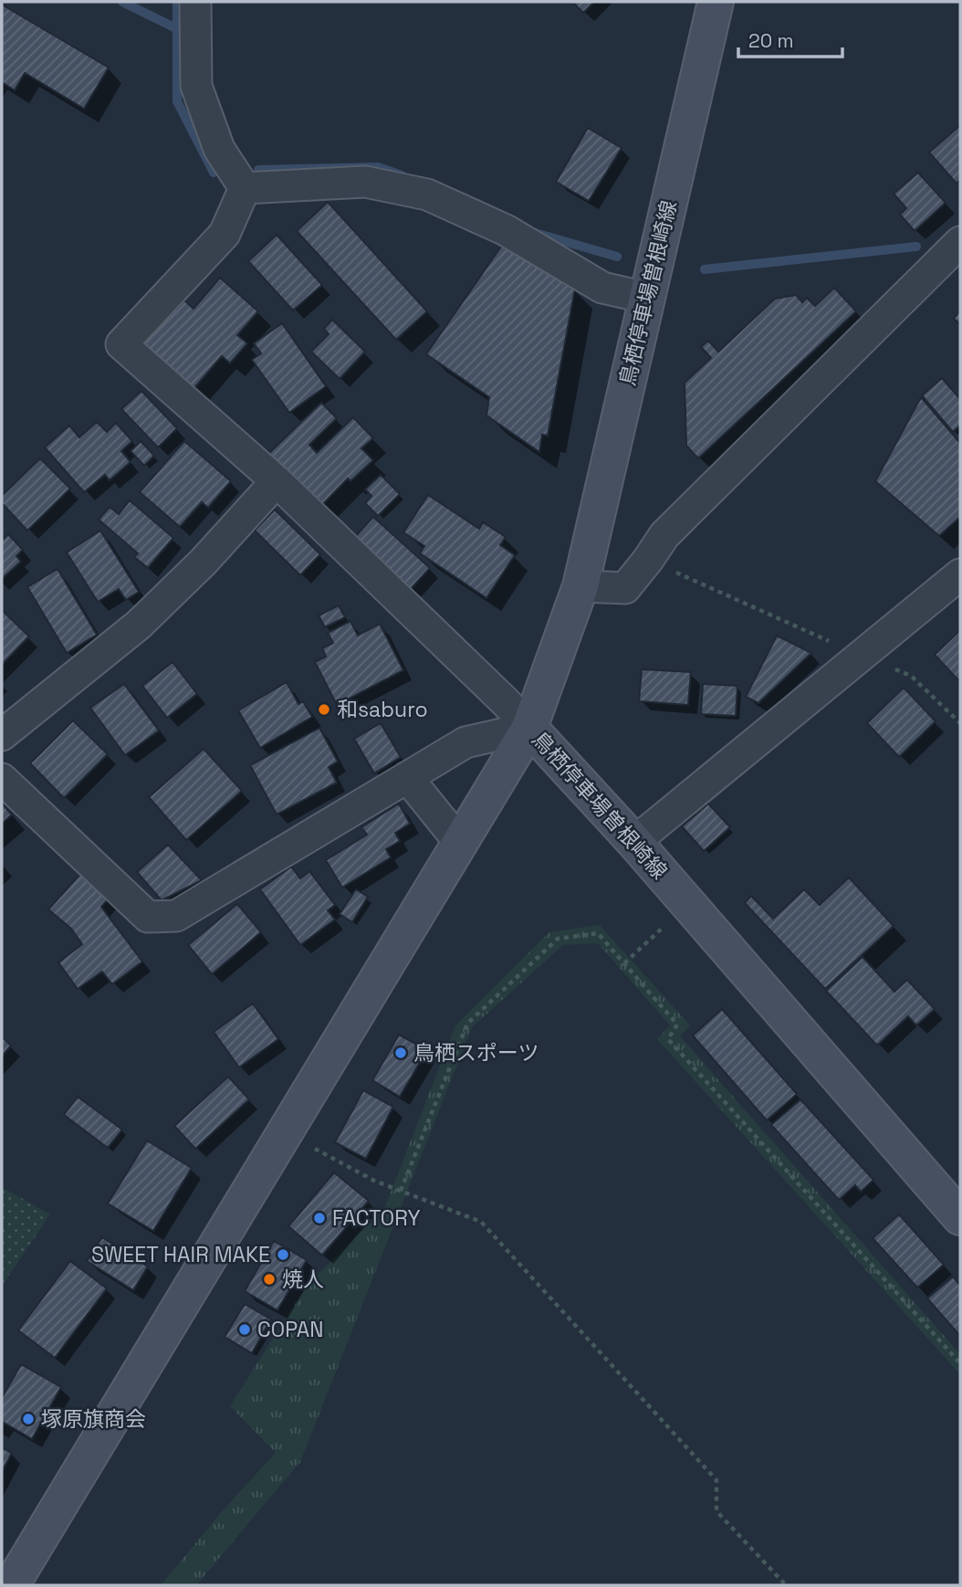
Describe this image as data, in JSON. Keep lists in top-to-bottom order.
{
  "streets": {
    "main road": ["鳥栖停車場曽根崎線"]
  },
  "places": [
    "和saburo",
    "鳥栖スポーツ",
    "FACTORY",
    "SWEET HAIR MAKE",
    "焼人",
    "COPAN",
    "塚原旗商会"
  ],
  "scale_bar": "20 m"
}
